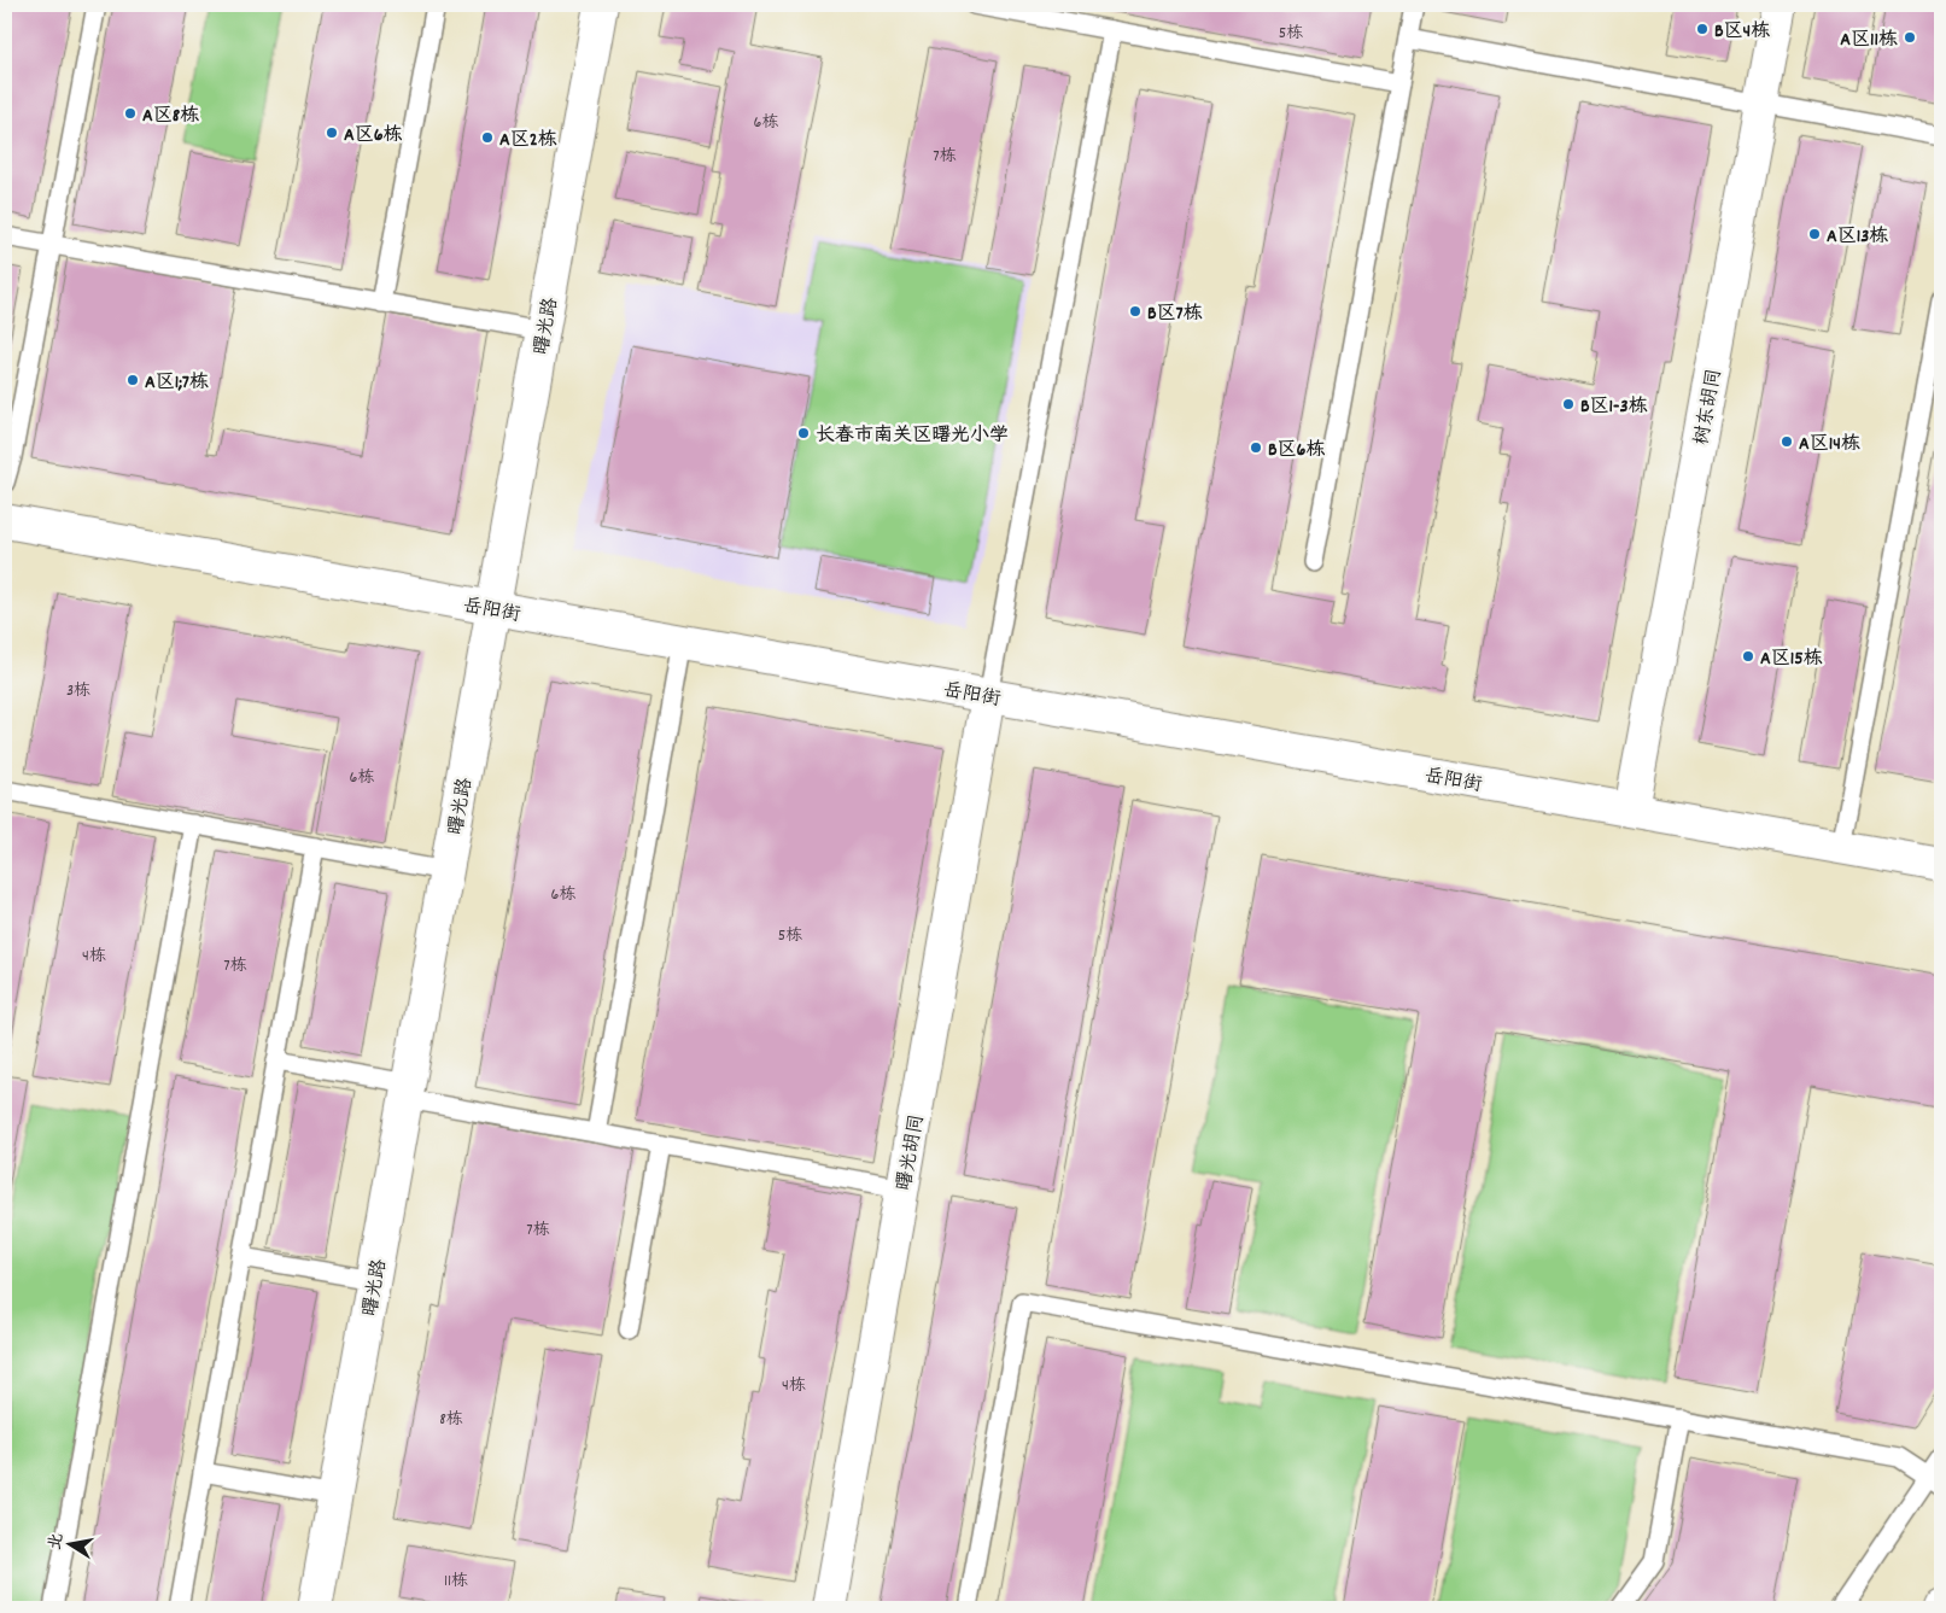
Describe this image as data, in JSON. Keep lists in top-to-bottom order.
{
  "streets": {
    "street": [
      "曙光路",
      "树东胡同",
      "岳阳街",
      "曙光胡同"
    ]
  },
  "crossings": [
    ["曙光路", "岳阳街"],
    ["树东胡同", "岳阳街"],
    ["岳阳街", "曙光胡同"]
  ],
  "places": [
    "B区4栋",
    "A区11栋",
    "A区8栋",
    "A区6栋",
    "A区2栋",
    "A区13栋",
    "B区7栋",
    "A区1;7栋",
    "B区1-3栋",
    "长春市南关区曙光小学",
    "A区14栋",
    "B区6栋",
    "A区15栋"
  ],
  "house_numbers": [
    "5栋",
    "6栋",
    "7栋",
    "3栋",
    "6栋",
    "6栋",
    "5栋",
    "4栋",
    "7栋",
    "7栋",
    "4栋",
    "8栋",
    "11栋"
  ],
  "north": "left"
}
